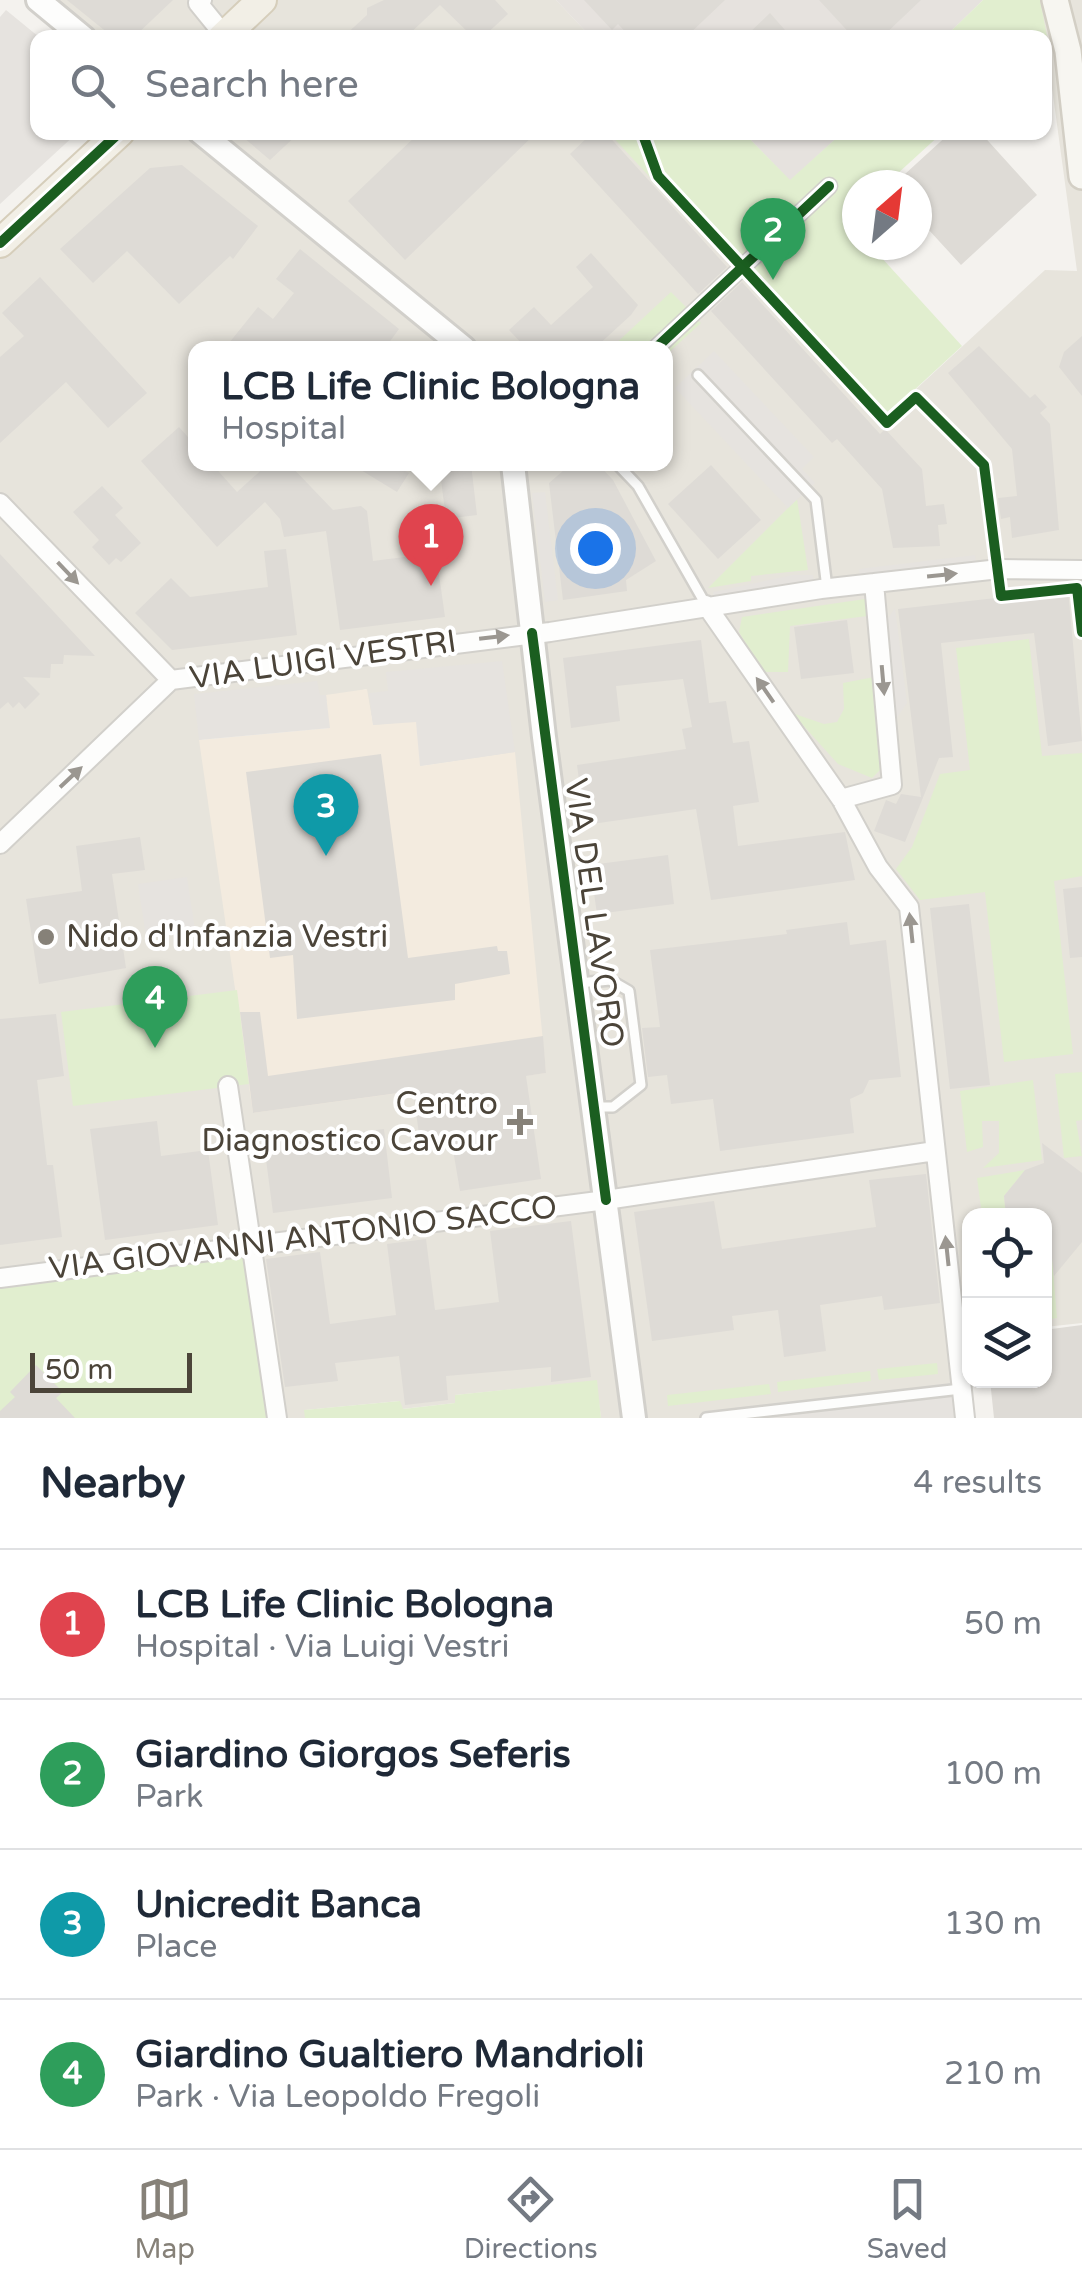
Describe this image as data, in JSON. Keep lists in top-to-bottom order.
{
  "streets": {
    "street": ["VIA LUIGI VESTRI", "VIA DEL LAVORO", "VIA GIOVANNI ANTONIO SACCO"]
  },
  "crossings": [
    ["VIA LUIGI VESTRI", "VIA DEL LAVORO"],
    ["VIA DEL LAVORO", "VIA GIOVANNI ANTONIO SACCO"]
  ],
  "one_way": ["VIA LUIGI VESTRI"],
  "places": {
    "other": ["Nido d'Infanzia Vestri"],
    "health": ["Centro Diagnostico Cavour"]
  },
  "scale_bar": "50 m",
  "north": "top right",
  "page": {
    "search": "Search here",
    "pins": [
      "2",
      "1",
      "3",
      "4"
    ],
    "popup": ["LCB Life Clinic Bologna", "Hospital"],
    "scale": "50 m",
    "heading": ["Nearby", "4 results"],
    "list": [
      {
        "mark": "1",
        "name": "LCB Life Clinic Bologna",
        "note": "Hospital · Via Luigi Vestri",
        "value": "50 m"
      },
      {
        "mark": "2",
        "name": "Giardino Giorgos Seferis",
        "note": "Park",
        "value": "100 m"
      },
      {
        "mark": "3",
        "name": "Unicredit Banca",
        "note": "Place",
        "value": "130 m"
      },
      {
        "mark": "4",
        "name": "Giardino Gualtiero Mandrioli",
        "note": "Park · Via Leopoldo Fregoli",
        "value": "210 m"
      }
    ],
    "nav": ["Map", "Directions", "Saved"]
  }
}
